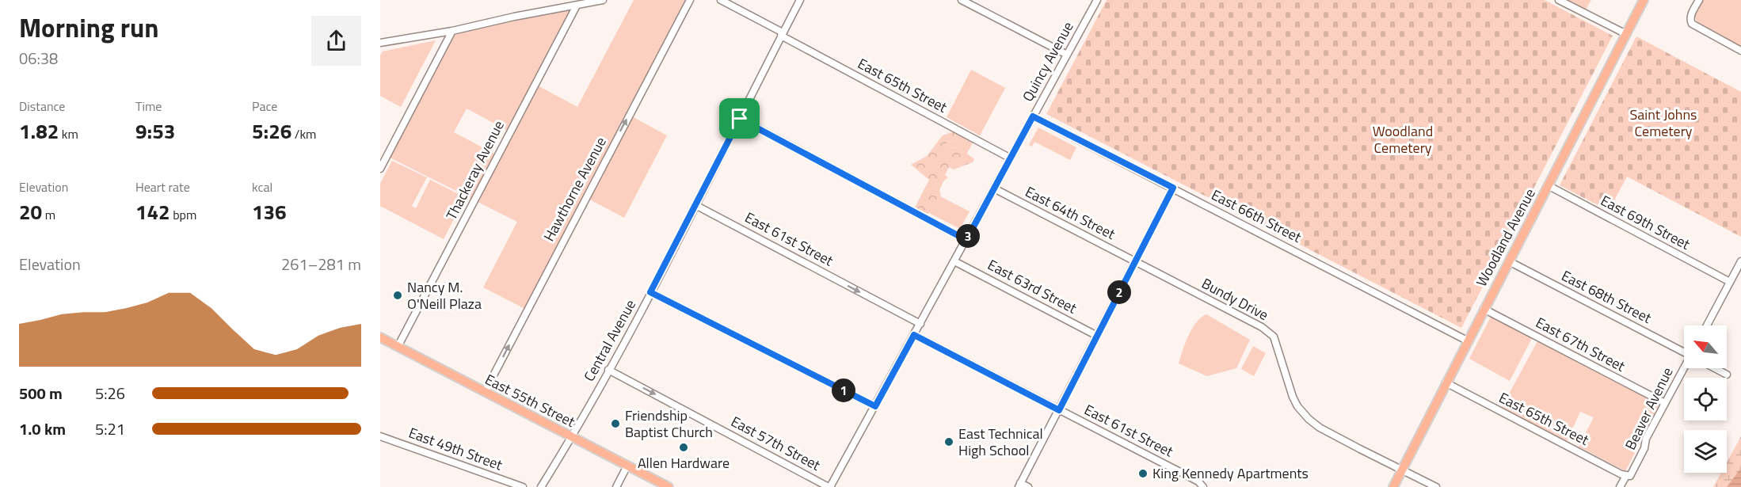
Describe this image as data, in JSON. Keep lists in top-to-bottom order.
{
  "streets": {
    "main road": ["Woodland Avenue", "East 55th Street"],
    "street": [
      "Quincy Avenue",
      "East 65th Street",
      "Thackeray Avenue",
      "Hawthorne Avenue",
      "East 64th Street",
      "East 66th Street",
      "East 69th Street",
      "East 61st Street",
      "East 63rd Street",
      "East 68th Street",
      "Bundy Drive",
      "Central Avenue",
      "East 67th Street",
      "Beaver Avenue",
      "East 57th Street",
      "East 49th Street"
    ]
  },
  "crossings": [
    ["Quincy Avenue", "East 65th Street"],
    ["Quincy Avenue", "East 64th Street"],
    ["Quincy Avenue", "East 66th Street"],
    ["Quincy Avenue", "East 61st Street"],
    ["Quincy Avenue", "East 63rd Street"],
    ["Quincy Avenue", "East 57th Street"],
    ["East 65th Street", "Woodland Avenue"],
    ["East 65th Street", "Central Avenue"],
    ["East 65th Street", "Beaver Avenue"],
    ["Thackeray Avenue", "East 55th Street"],
    ["Hawthorne Avenue", "East 55th Street"],
    ["East 64th Street", "Bundy Drive"],
    ["East 66th Street", "Woodland Avenue"],
    ["East 69th Street", "Woodland Avenue"],
    ["Woodland Avenue", "East 68th Street"],
    ["Woodland Avenue", "Bundy Drive"],
    ["Woodland Avenue", "East 67th Street"],
    ["East 61st Street", "Central Avenue"],
    ["Central Avenue", "East 55th Street"],
    ["Central Avenue", "East 57th Street"],
    ["East 67th Street", "Beaver Avenue"]
  ],
  "one_way": ["Hawthorne Avenue", "East 61st Street", "East 57th Street"],
  "parks": ["Saint Johns Cemetery", "Woodland Cemetery"],
  "places": [
    "Nancy M. O'Neill Plaza",
    "Friendship Baptist Church",
    "East Technical High School",
    "Allen Hardware",
    "King Kennedy Apartments"
  ],
  "north": "top left",
  "page": {
    "heading": ["Morning run", "06:38"],
    "stats": [
      ["Distance", "1.82 km"],
      ["Time", "9:53"],
      ["Pace", "5:26 /km"],
      ["Elevation", "20 m"],
      ["Heart rate", "142 bpm"],
      ["kcal", "136"]
    ],
    "pins": ["3", "2", "1"],
    "chart": ["Elevation", "261–281 m"],
    "list": [
      {
        "name": "500 m",
        "note": "5:26"
      },
      {
        "name": "1.0 km",
        "note": "5:21"
      }
    ]
  }
}
